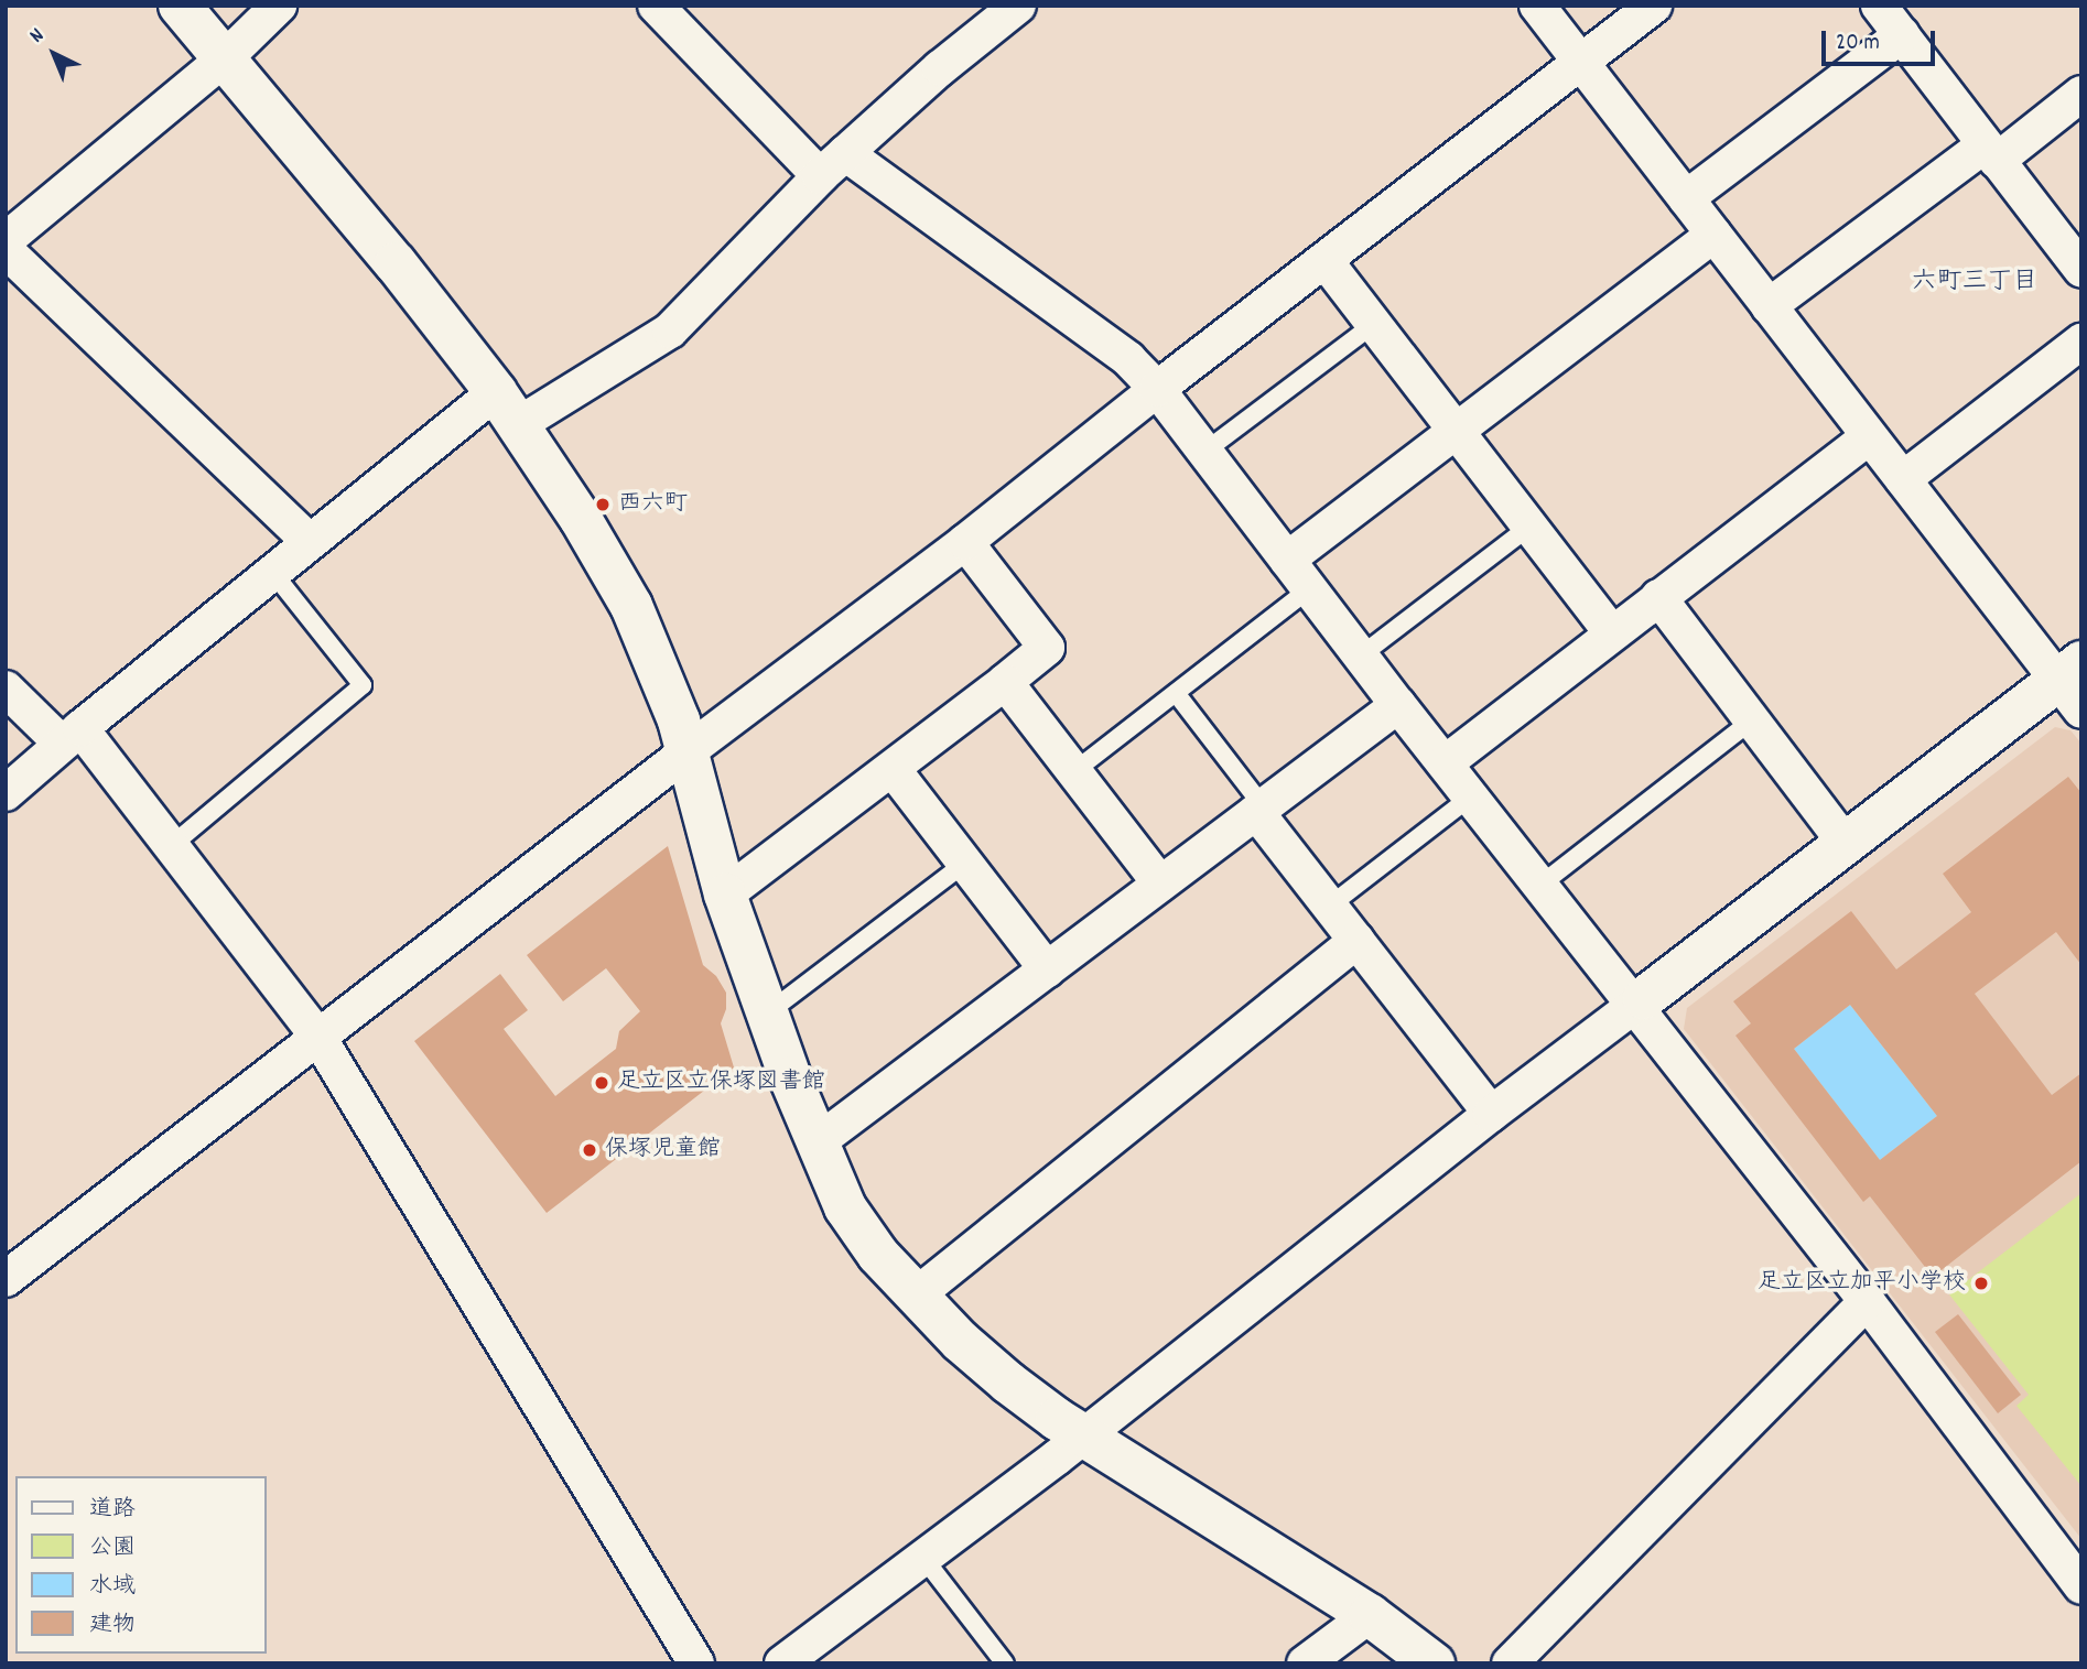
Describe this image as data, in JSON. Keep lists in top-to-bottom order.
{
  "districts": ["六町三丁目"],
  "places": [
    "西六町",
    "足立区立保塚図書館",
    "保塚児童館",
    "足立区立加平小学校"
  ],
  "legend": [
    "道路",
    "公園",
    "水域",
    "建物"
  ],
  "scale_bar": "20 m",
  "north": "top left"
}
